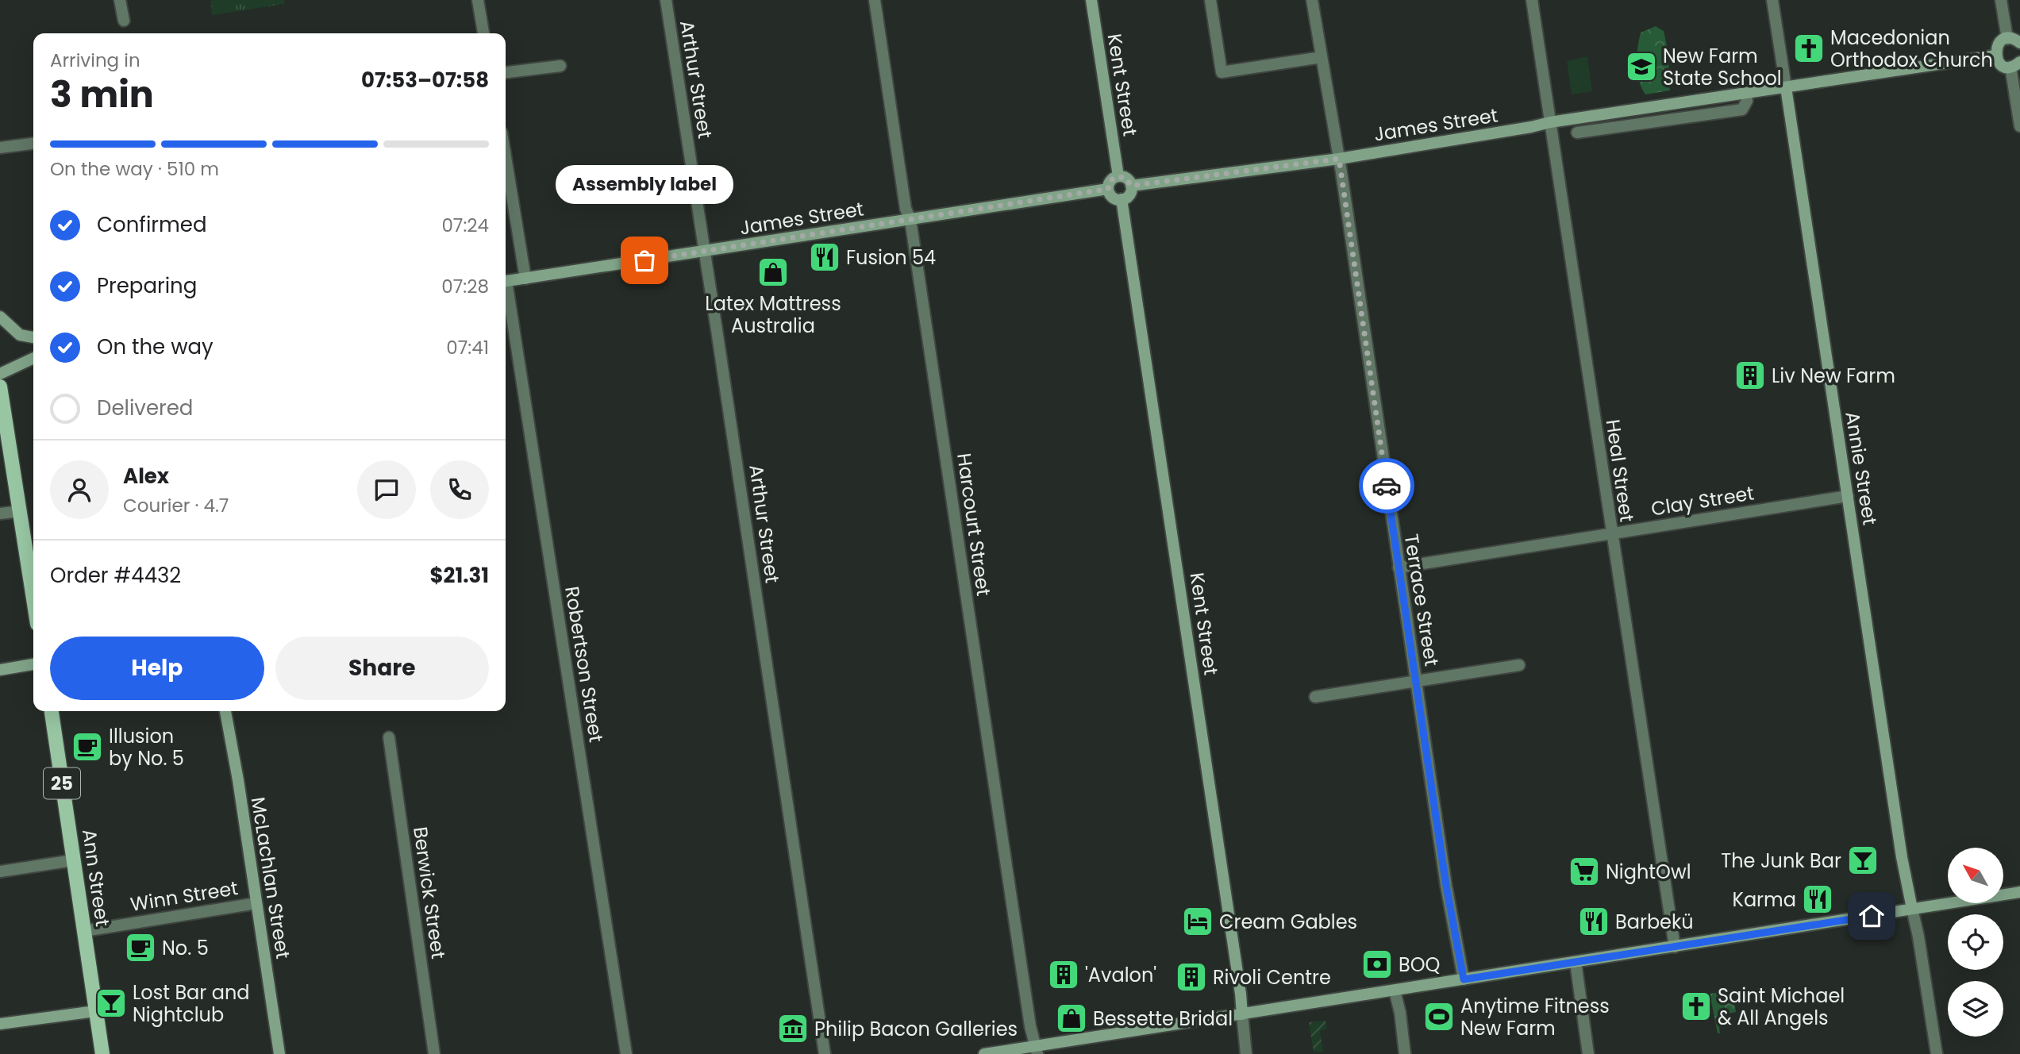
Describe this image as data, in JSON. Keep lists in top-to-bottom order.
{
  "streets": {
    "main road": ["25", "Ann Street"],
    "street": [
      "Arthur Street",
      "Kent Street",
      "James Street",
      "Annie Street",
      "Heal Street",
      "Clay Street",
      "Harcourt Street",
      "Terrace Street",
      "Robertson Street",
      "McLachlan Street",
      "Berwick Street",
      "Winn Street"
    ]
  },
  "crossings": [
    ["Arthur Street", "James Street"],
    ["Kent Street", "James Street"],
    ["James Street", "Annie Street"],
    ["James Street", "Heal Street"],
    ["James Street", "Harcourt Street"],
    ["James Street", "Terrace Street"],
    ["Annie Street", "Clay Street"],
    ["Heal Street", "Clay Street"],
    ["Clay Street", "Terrace Street"],
    ["Ann Street", "Winn Street"],
    ["McLachlan Street", "Winn Street"]
  ],
  "places": {
    "church": ["Macedonian Orthodox Church", "Saint Michael & All Angels"],
    "school or university": ["New Farm State School"],
    "restaurant": ["Fusion 54", "Karma", "Barbekü"],
    "other": ["Assembly label"],
    "shop": ["Latex Mattress Australia", "Bessette Bridal"],
    "building": ["Liv New Farm", "'Avalon'", "Rivoli Centre"],
    "cafe": ["Illusion by No. 5", "No. 5"],
    "bar": ["The Junk Bar", "Lost Bar and Nightclub"],
    "supermarket": ["NightOwl"],
    "hotel": ["Cream Gables"],
    "bank": ["BOQ"],
    "sports": ["Anytime Fitness New Farm"],
    "museum": ["Philip Bacon Galleries"]
  },
  "north": "top left",
  "page": {
    "heading": ["3 min", "Arriving in", "07:53–07:58"],
    "panel": [
      "Alex",
      "Courier · 4.7",
      "Order #4432",
      "$21.31"
    ],
    "bar": "On the way · 510 m",
    "bubble": "Assembly label",
    "list": [
      ["Confirmed", "07:24"],
      ["Preparing", "07:28"],
      ["On the way", "07:41"],
      "Delivered"
    ],
    "buttons": ["Help", "Share"]
  }
}
